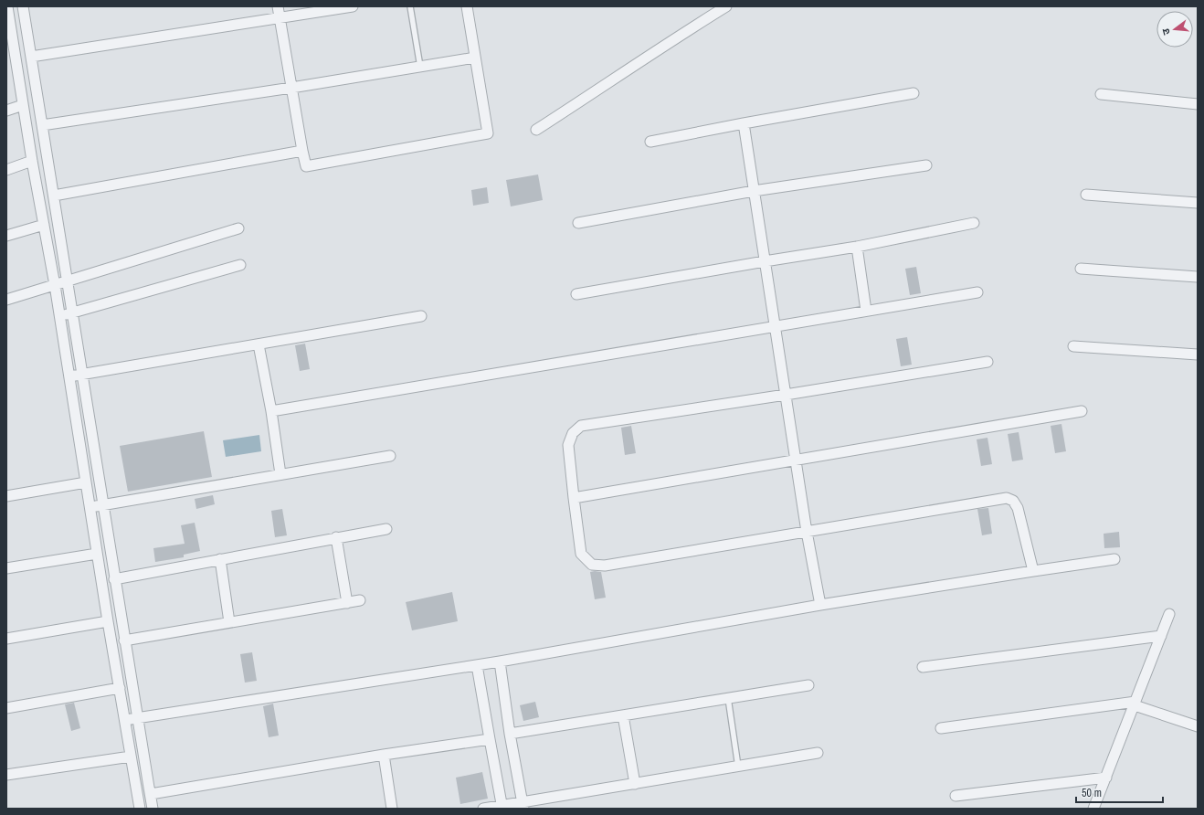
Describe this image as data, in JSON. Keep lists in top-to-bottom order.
{
  "scale_bar": "50 m",
  "north": "left"
}
